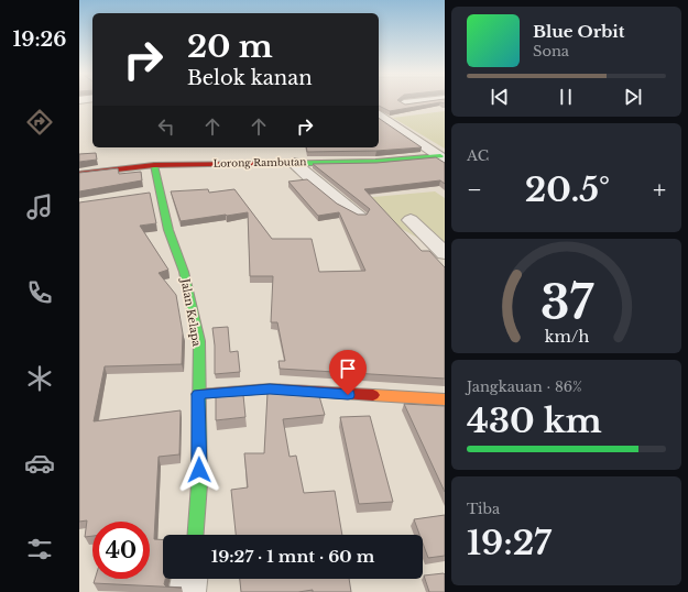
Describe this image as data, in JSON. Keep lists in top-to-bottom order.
{
  "streets": {
    "street": ["Lorong Rambutan", "Jalan Kelapa"]
  },
  "crossings": [
    ["Lorong Rambutan", "Jalan Kelapa"]
  ],
  "page": {
    "tabs": "19:26",
    "turn": ["20 m", "Belok kanan"],
    "song": ["Blue Orbit", "Sona"],
    "tile": [
      "AC",
      ["Jangkauan · 86%", "430 km"],
      ["Tiba", "19:27"]
    ],
    "heat": ["−", "20.5°", "+"],
    "limit": "40",
    "trip": "19:27 · 1 mnt · 60 m",
    "gauge": ["37", "km/h"]
  }
}
